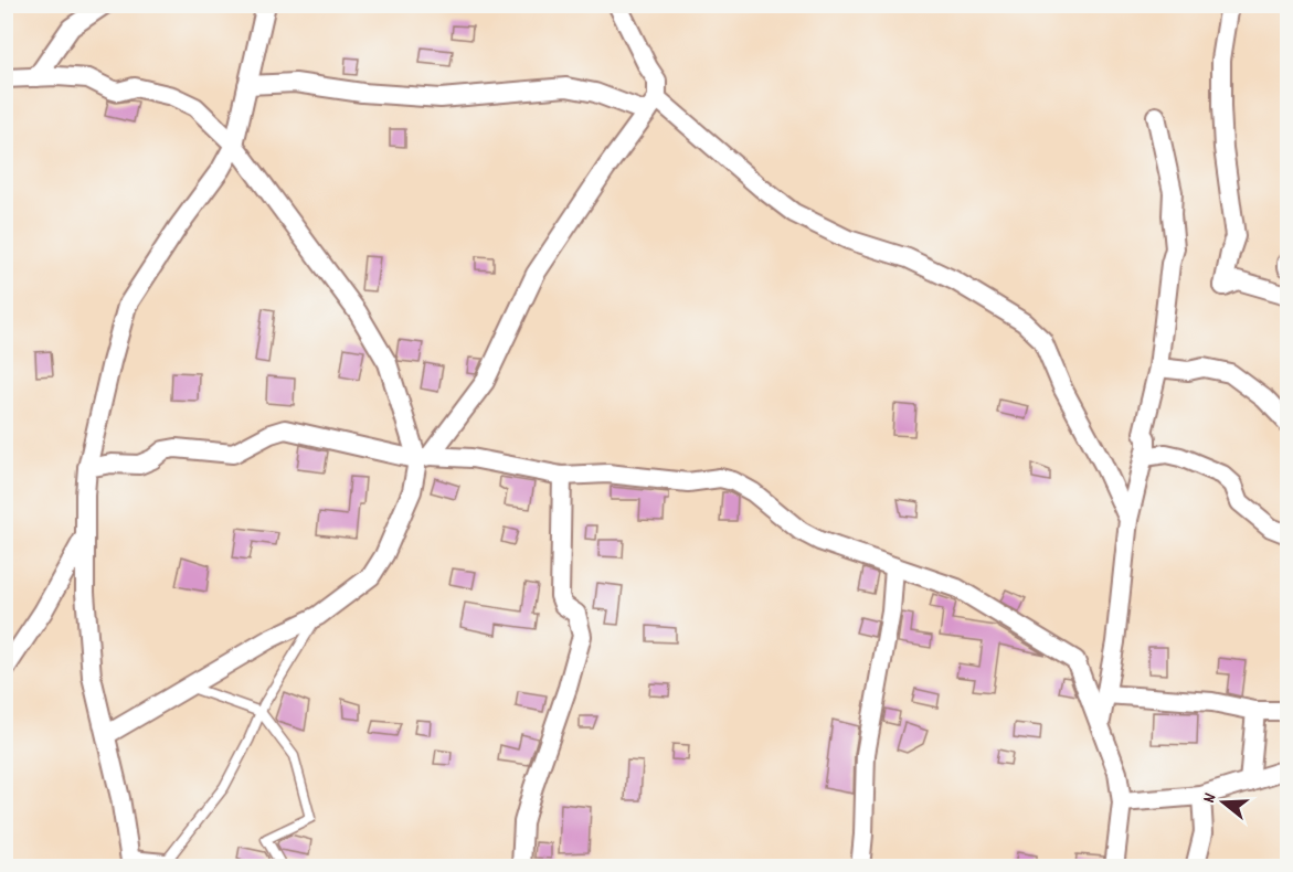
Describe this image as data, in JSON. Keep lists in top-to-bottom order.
{
  "north": "left"
}
